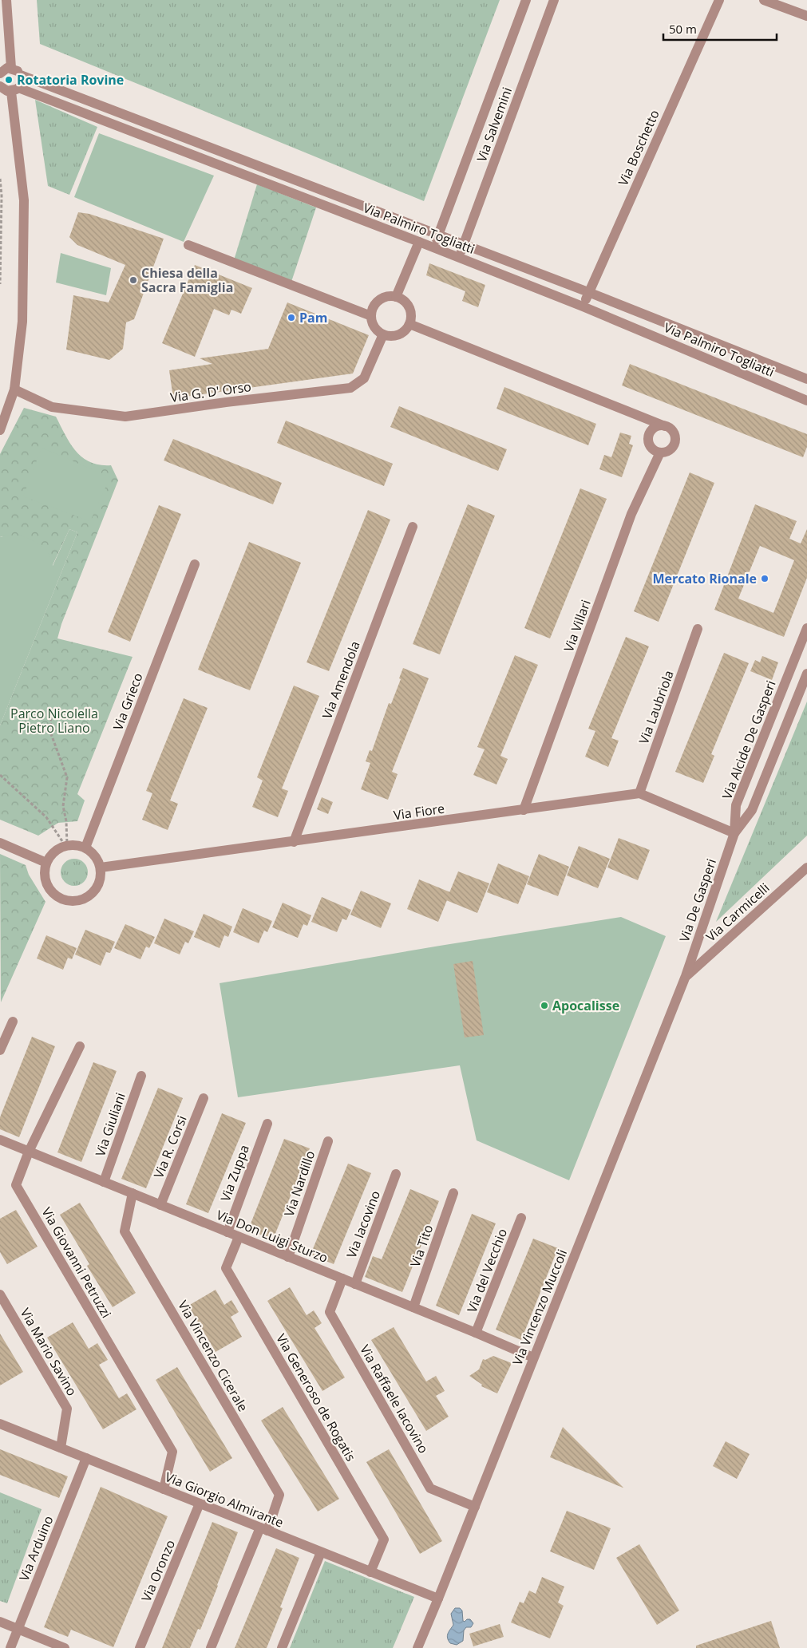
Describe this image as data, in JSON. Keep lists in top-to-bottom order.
{
  "streets": {
    "street": [
      "Via Salvemini",
      "Via Boschetto",
      "Via Palmiro Togliatti",
      "Via G. D' Orso",
      "Via Villari",
      "Via Amendola",
      "Via Grieco",
      "Via Laubriola",
      "Via Alcide De Gasperi",
      "Via Fiore",
      "Via De Gasperi",
      "Via Carmicelli",
      "Via Giuliani",
      "Via R. Corsi",
      "Via Zuppa",
      "Via Nardillo",
      "Via Iacovino",
      "Via Don Luigi Sturzo",
      "Via Tito",
      "Via Giovanni Petruzzi",
      "Via del Vecchio",
      "Via Vincenzo Muccoli",
      "Via Mario Savino",
      "Via Vincenzo Cicerale",
      "Via Generoso de Rogatis",
      "Via Raffaele Iacovino",
      "Via Giorgio Almirante",
      "Via Arduino",
      "Via Oronzo"
    ]
  },
  "crossings": [
    ["Via Salvemini", "Via Palmiro Togliatti"],
    ["Via Boschetto", "Via Palmiro Togliatti"],
    ["Via Villari", "Via Fiore"],
    ["Via Amendola", "Via Fiore"],
    ["Via Grieco", "Via Fiore"],
    ["Via Laubriola", "Via Fiore"],
    ["Via Alcide De Gasperi", "Via De Gasperi"],
    ["Via De Gasperi", "Via Carmicelli"],
    ["Via De Gasperi", "Via Vincenzo Muccoli"],
    ["Via Carmicelli", "Via Vincenzo Muccoli"],
    ["Via Giuliani", "Via Don Luigi Sturzo"],
    ["Via R. Corsi", "Via Don Luigi Sturzo"],
    ["Via Zuppa", "Via Don Luigi Sturzo"],
    ["Via Nardillo", "Via Don Luigi Sturzo"],
    ["Via Iacovino", "Via Don Luigi Sturzo"],
    ["Via Don Luigi Sturzo", "Via Tito"],
    ["Via Don Luigi Sturzo", "Via Giovanni Petruzzi"],
    ["Via Don Luigi Sturzo", "Via del Vecchio"],
    ["Via Don Luigi Sturzo", "Via Vincenzo Muccoli"],
    ["Via Don Luigi Sturzo", "Via Vincenzo Cicerale"],
    ["Via Don Luigi Sturzo", "Via Generoso de Rogatis"],
    ["Via Don Luigi Sturzo", "Via Raffaele Iacovino"],
    ["Via Giovanni Petruzzi", "Via Giorgio Almirante"],
    ["Via Vincenzo Muccoli", "Via Raffaele Iacovino"],
    ["Via Vincenzo Muccoli", "Via Giorgio Almirante"],
    ["Via Mario Savino", "Via Giorgio Almirante"],
    ["Via Vincenzo Cicerale", "Via Giorgio Almirante"],
    ["Via Generoso de Rogatis", "Via Giorgio Almirante"],
    ["Via Giorgio Almirante", "Via Arduino"],
    ["Via Giorgio Almirante", "Via Oronzo"]
  ],
  "parks": ["Parco Nicolella Pietro Liano"],
  "places": [
    "Rotatoria Rovine",
    "Chiesa della Sacra Famiglia",
    "Pam",
    "Mercato Rionale",
    "Apocalisse"
  ],
  "scale_bar": "50 m"
}
